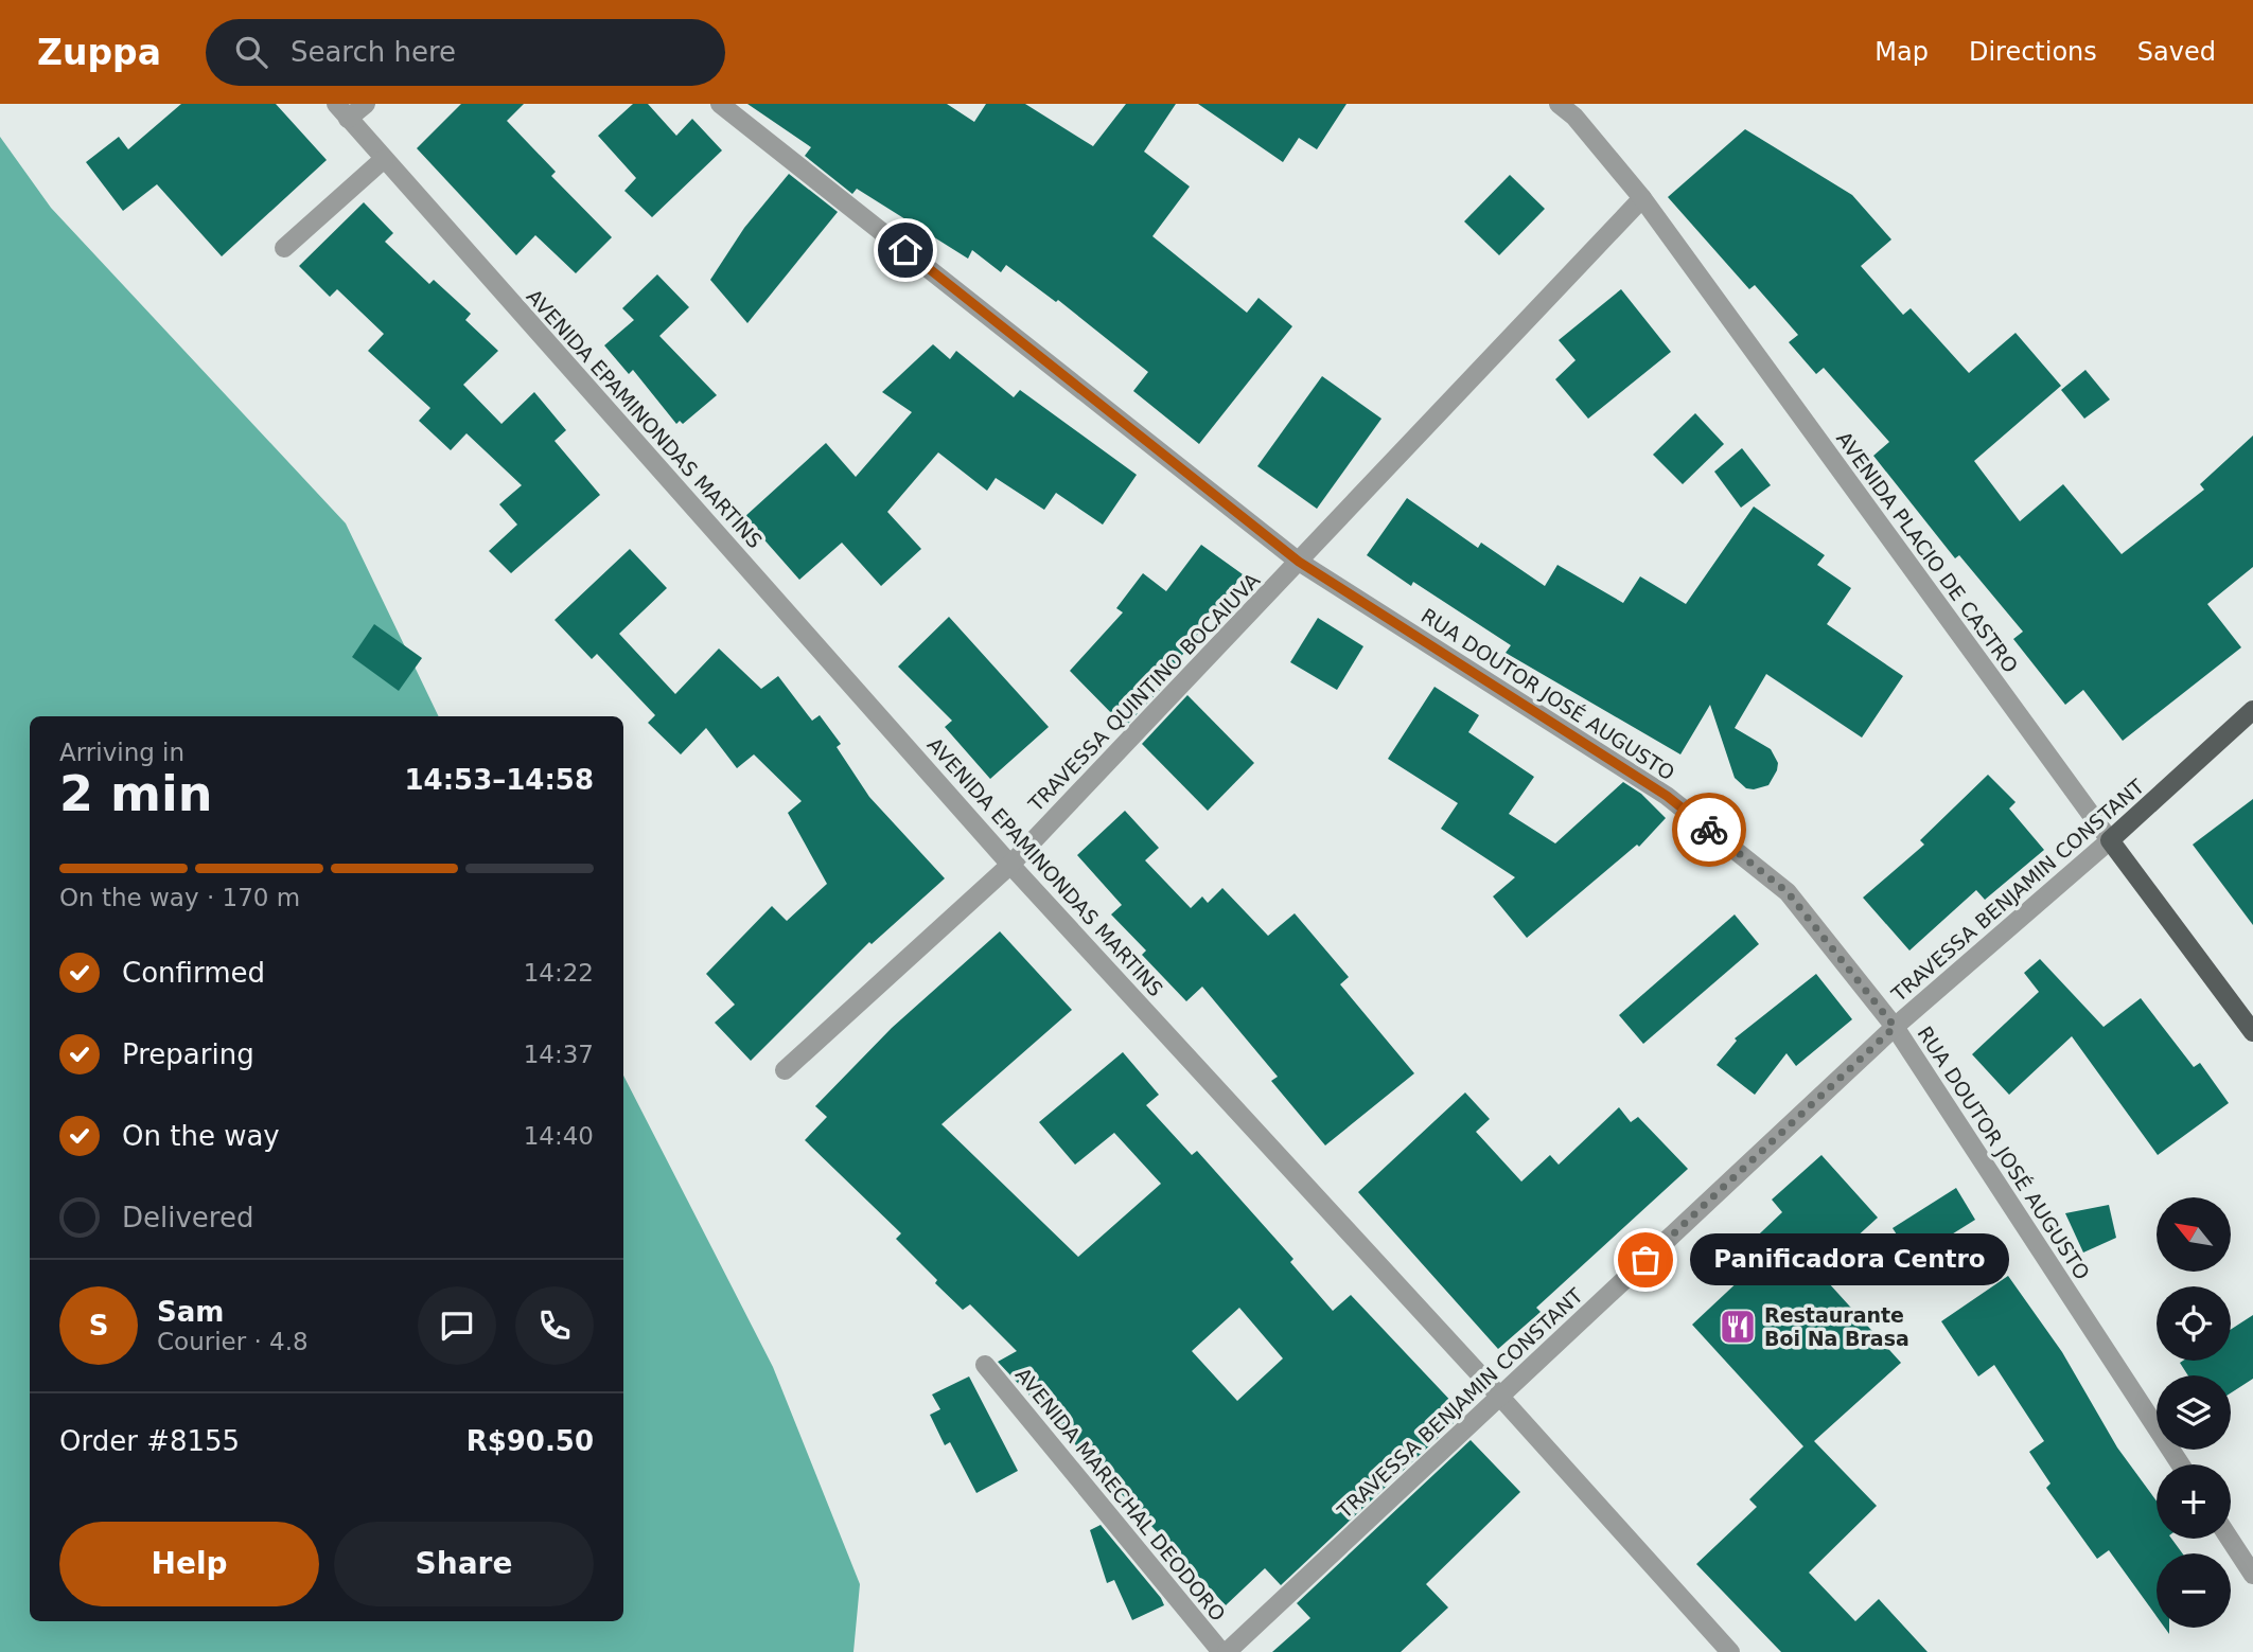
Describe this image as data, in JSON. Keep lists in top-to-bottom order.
{
  "streets": {
    "main road": ["AVENIDA PLACIO DE CASTRO", "TRAVESSA BENJAMIN CONSTANT"],
    "street": [
      "AVENIDA EPAMINONDAS MARTINS",
      "TRAVESSA QUINTINO BOCAIUVA",
      "RUA DOUTOR JOSÉ AUGUSTO",
      "AVENIDA MARECHAL DEODORO"
    ]
  },
  "crossings": [
    ["AVENIDA EPAMINONDAS MARTINS", "TRAVESSA QUINTINO BOCAIUVA"],
    ["AVENIDA EPAMINONDAS MARTINS", "TRAVESSA BENJAMIN CONSTANT"],
    ["AVENIDA PLACIO DE CASTRO", "TRAVESSA QUINTINO BOCAIUVA"],
    ["AVENIDA PLACIO DE CASTRO", "TRAVESSA BENJAMIN CONSTANT"],
    ["TRAVESSA QUINTINO BOCAIUVA", "RUA DOUTOR JOSÉ AUGUSTO"],
    ["RUA DOUTOR JOSÉ AUGUSTO", "TRAVESSA BENJAMIN CONSTANT"],
    ["TRAVESSA BENJAMIN CONSTANT", "AVENIDA MARECHAL DEODORO"]
  ],
  "places": {
    "other": ["Panificadora Centro"],
    "restaurant": ["Restaurante Boi Na Brasa"]
  },
  "north": "top left",
  "page": {
    "header": "Zuppa",
    "search": "Search here",
    "nav": ["Map", "Directions", "Saved"],
    "heading": ["2 min", "Arriving in", "14:53–14:58"],
    "panel": [
      "Sam",
      "Courier · 4.8",
      "Order #8155",
      "R$90.50"
    ],
    "bar": "On the way · 170 m",
    "list": [
      ["Confirmed", "14:22"],
      ["Preparing", "14:37"],
      ["On the way", "14:40"],
      "Delivered"
    ],
    "map_buttons": ["+", "−"],
    "bubble": "Panificadora Centro",
    "round": "S",
    "buttons": ["Help", "Share"]
  }
}
